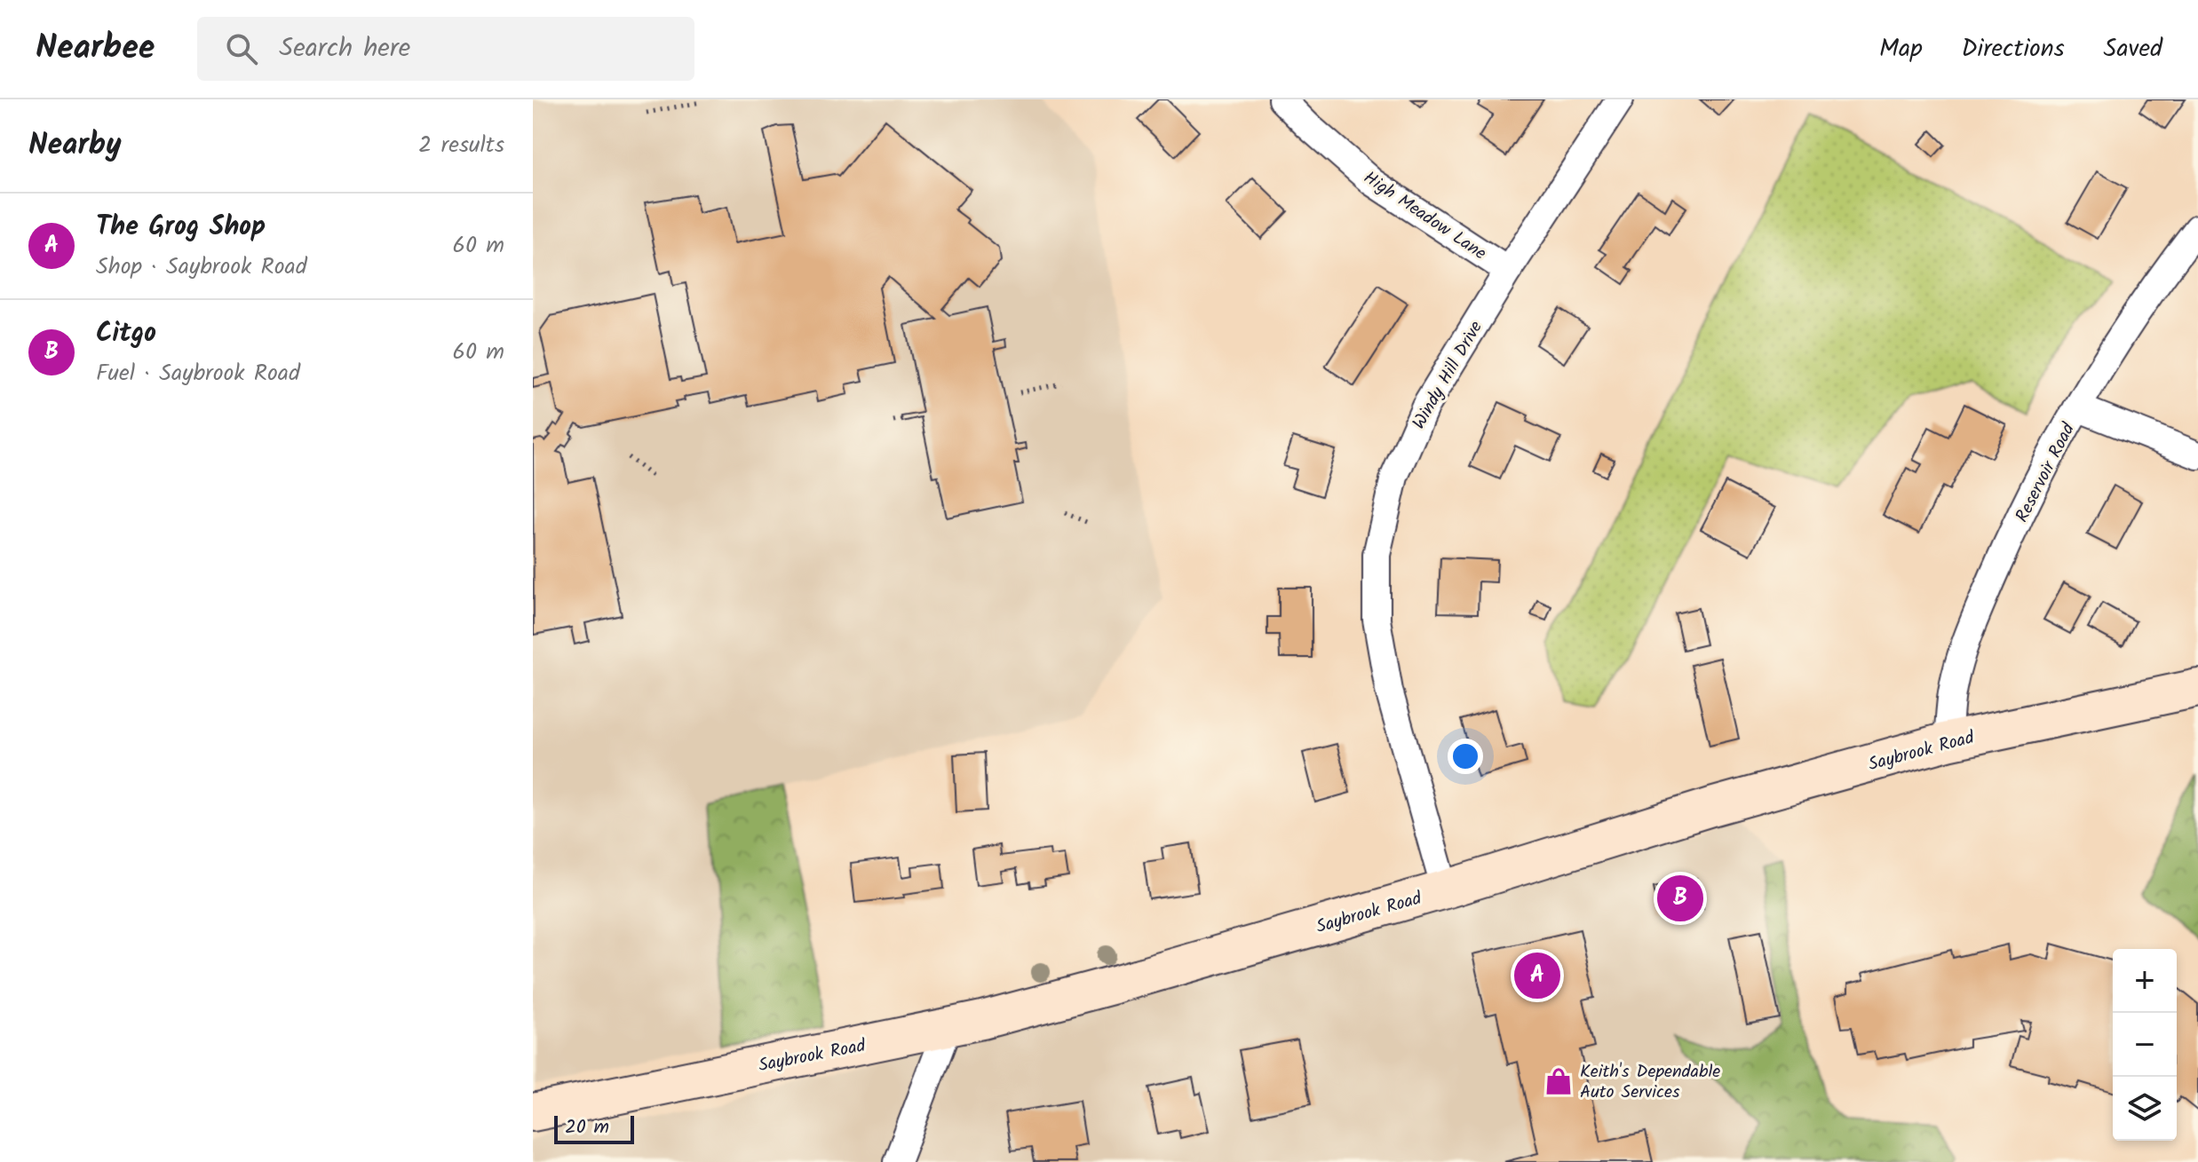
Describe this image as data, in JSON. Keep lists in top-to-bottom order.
{
  "streets": {
    "main road": ["Saybrook Road"],
    "street": ["High Meadow Lane", "Windy Hill Drive", "Reservoir Road"]
  },
  "crossings": [
    ["High Meadow Lane", "Windy Hill Drive"],
    ["Windy Hill Drive", "Saybrook Road"],
    ["Reservoir Road", "Saybrook Road"]
  ],
  "places": {
    "shop": ["Keith's Dependable Auto Services"]
  },
  "scale_bar": "20 m",
  "page": {
    "header": "Nearbee",
    "search": "Search here",
    "nav": ["Map", "Directions", "Saved"],
    "heading": ["Nearby", "2 results"],
    "list": [
      {
        "mark": "A",
        "name": "The Grog Shop",
        "note": "Shop · Saybrook Road",
        "value": "60 m"
      },
      {
        "mark": "B",
        "name": "Citgo",
        "note": "Fuel · Saybrook Road",
        "value": "60 m"
      }
    ],
    "pins": ["B", "A"],
    "map_buttons": ["+", "−"],
    "scale": "20 m"
  }
}
